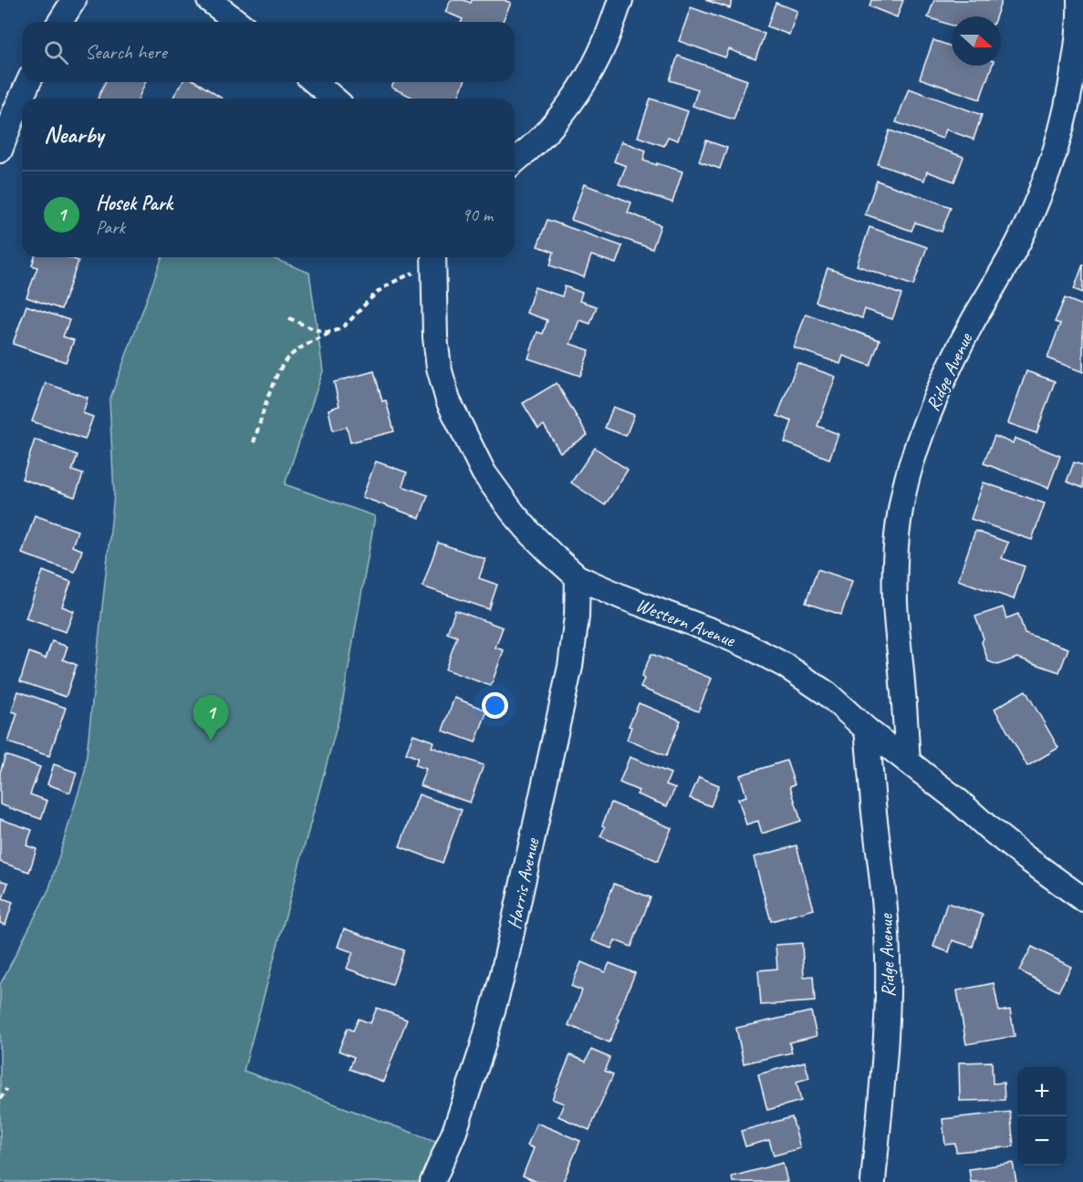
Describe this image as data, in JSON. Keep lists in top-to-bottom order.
{
  "streets": {
    "street": ["Ridge Avenue", "Western Avenue", "Harris Avenue"]
  },
  "crossings": [
    ["Ridge Avenue", "Western Avenue"],
    ["Western Avenue", "Harris Avenue"]
  ],
  "north": "right",
  "page": {
    "search": "Search here",
    "heading": "Nearby",
    "list": [
      {
        "mark": "1",
        "name": "Hosek Park",
        "note": "Park",
        "value": "90 m"
      }
    ],
    "pins": "1",
    "map_buttons": ["+", "−"]
  }
}
